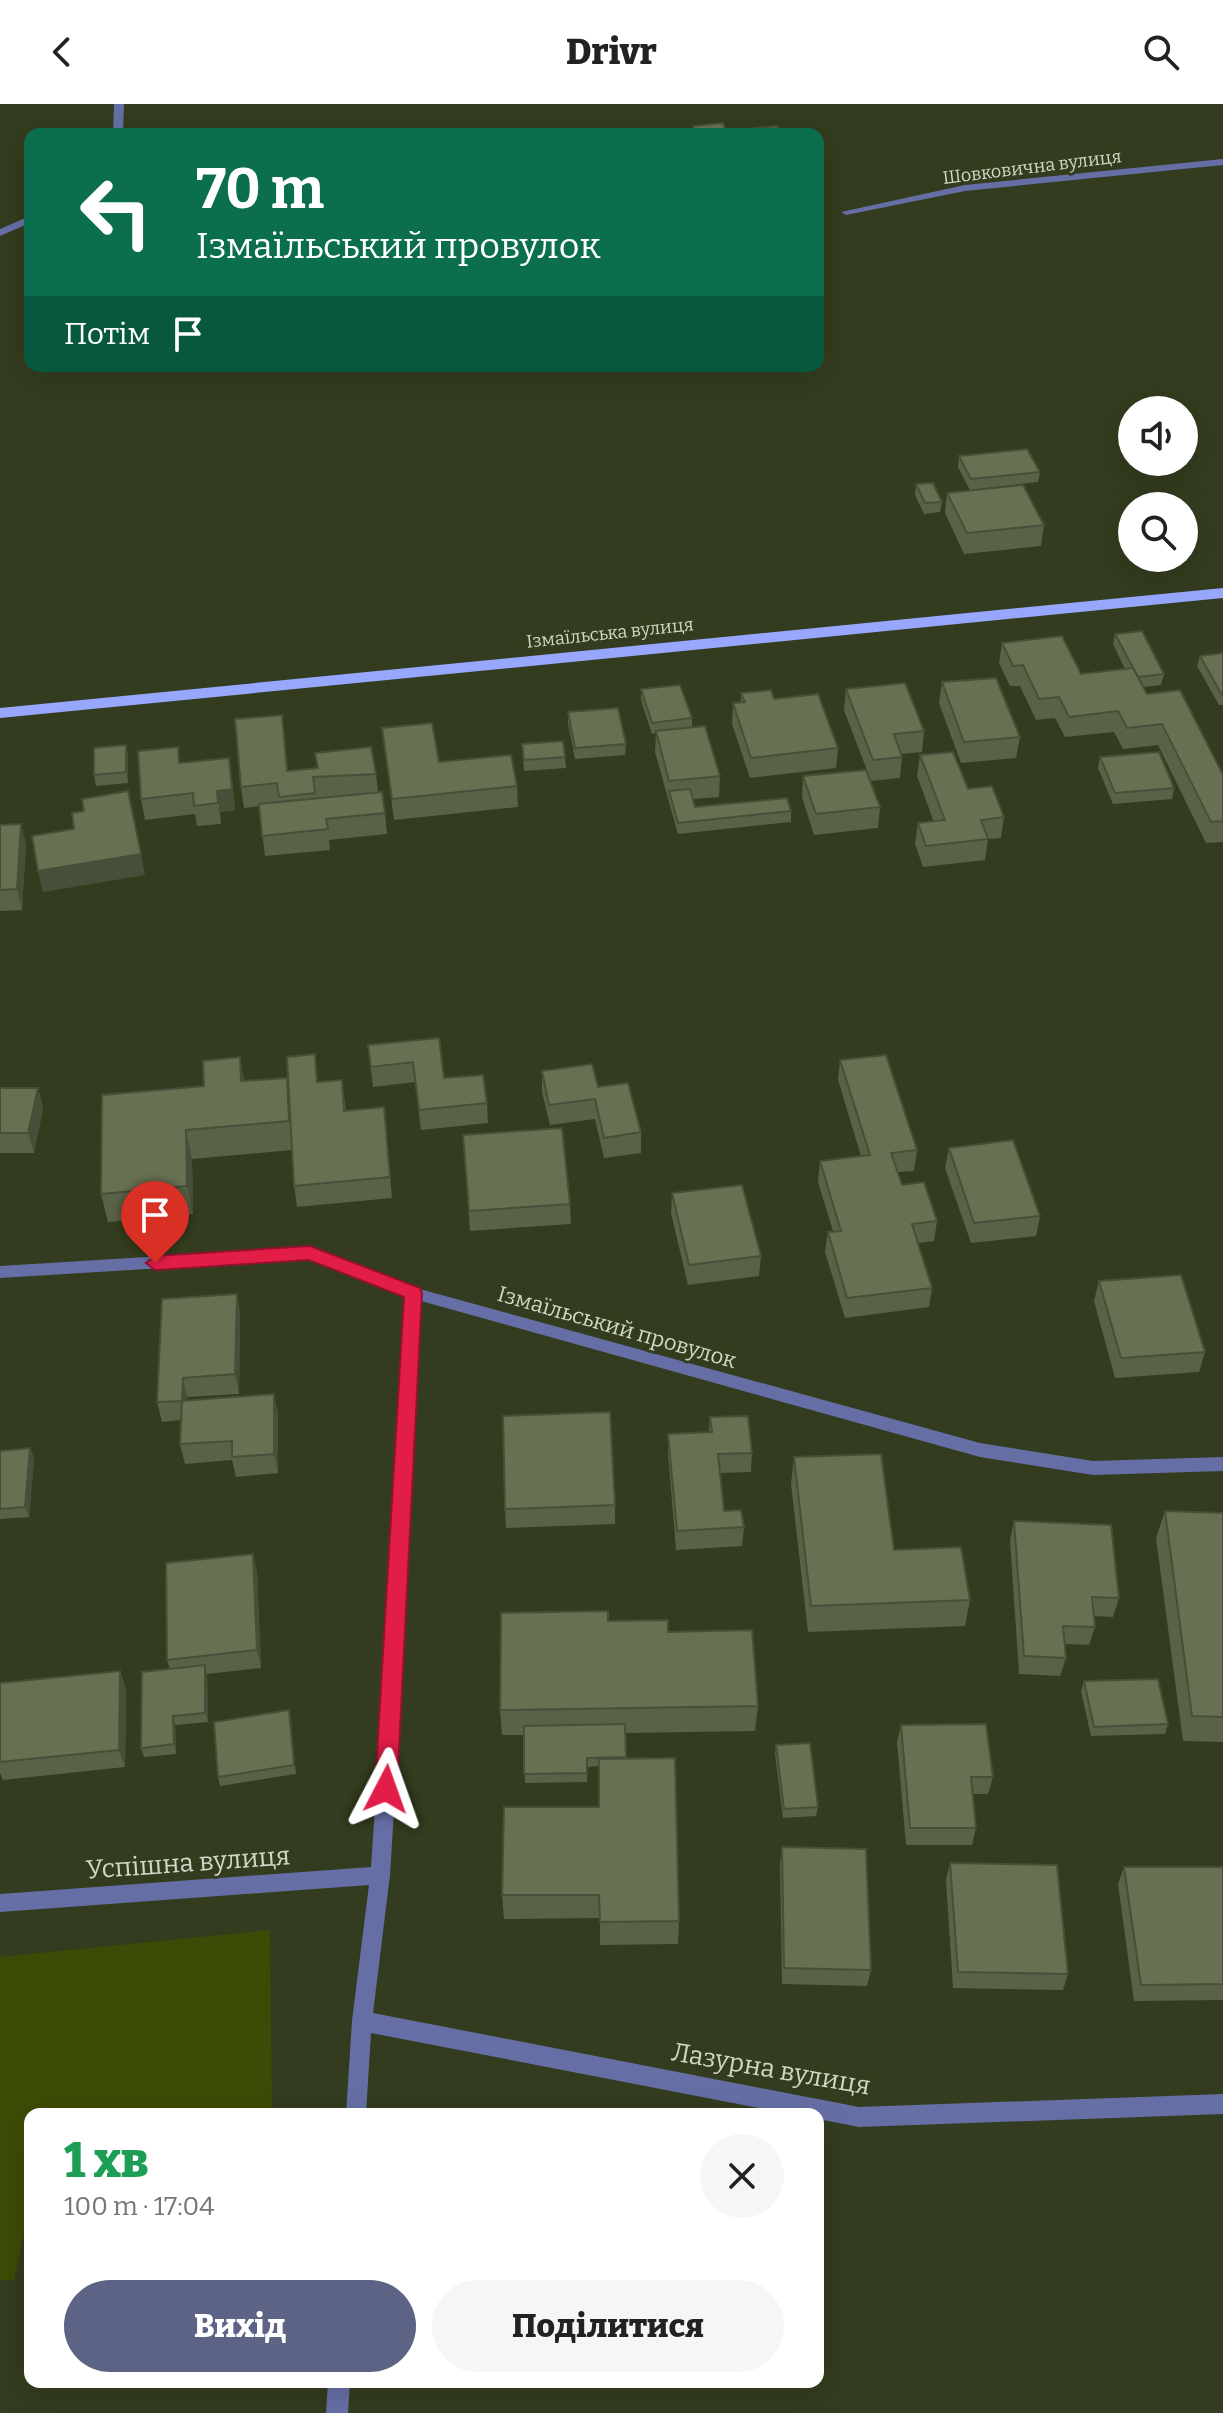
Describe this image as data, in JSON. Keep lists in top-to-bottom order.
{
  "streets": {
    "main road": ["Ізмаїльська вулиця"],
    "street": [
      "Шовковична вулиця",
      "Ізмаїльський провулок",
      "Успішна вулиця",
      "Лазурна вулиця"
    ]
  },
  "page": {
    "header": "Drivr",
    "turn": ["70 m", "Ізмаїльський провулок"],
    "then": "Потім",
    "heading": ["1 хв", "100 m · 17:04"],
    "buttons": ["Вихід", "Поділитися"]
  }
}
